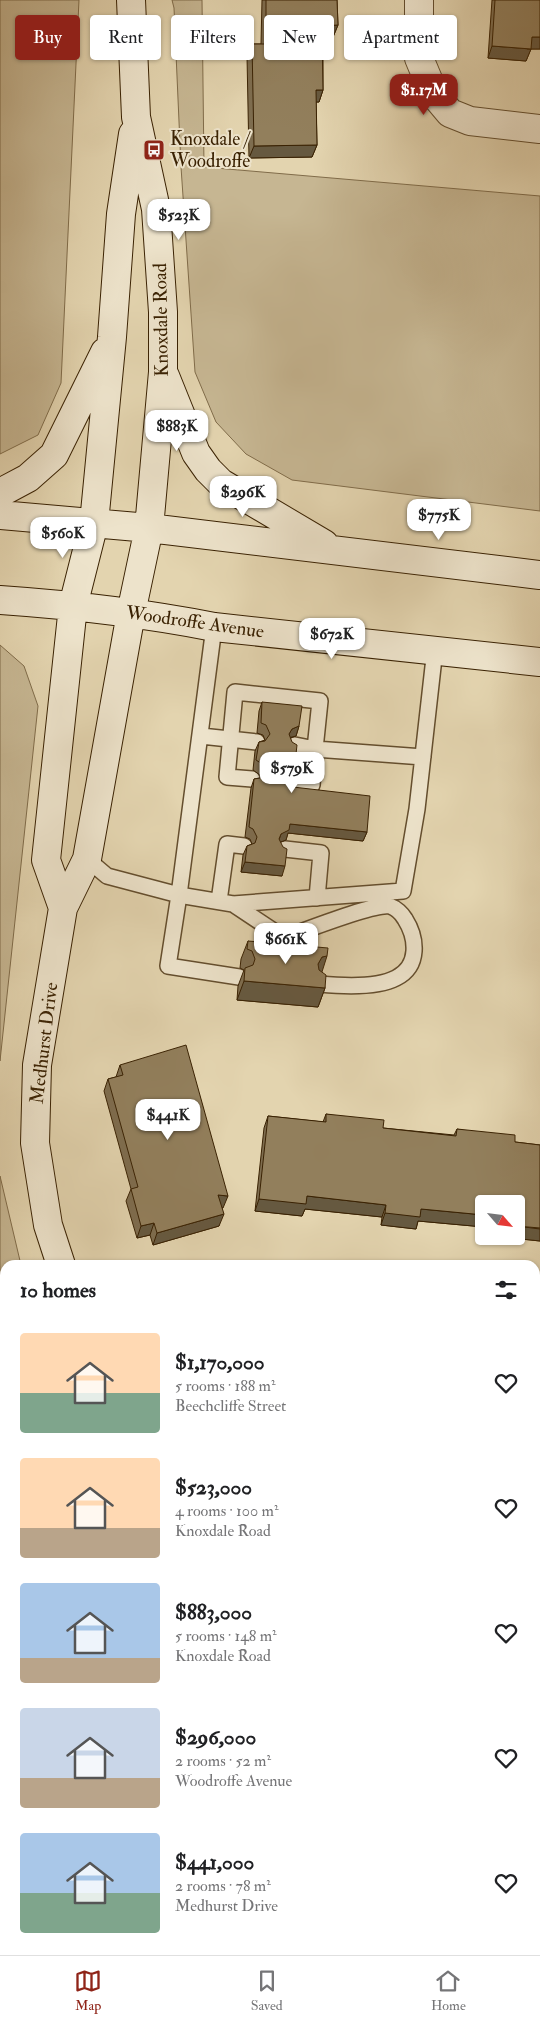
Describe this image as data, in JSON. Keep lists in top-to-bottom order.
{
  "streets": {
    "street": ["Knoxdale Road", "Woodroffe Avenue", "Medhurst Drive"]
  },
  "crossings": [
    ["Knoxdale Road", "Woodroffe Avenue"],
    ["Knoxdale Road", "Medhurst Drive"],
    ["Woodroffe Avenue", "Medhurst Drive"]
  ],
  "places": {
    "bus stop": ["Knoxdale / Woodroffe"]
  },
  "north": "bottom right",
  "page": {
    "chip": [
      "Buy",
      "Rent",
      "Filters",
      "New",
      "Apartment"
    ],
    "price": [
      "$1.17M",
      "$523K",
      "$883K",
      "$296K",
      "$775K",
      "$560K",
      "$672K",
      "$579K",
      "$661K",
      "$441K"
    ],
    "heading": "10 homes",
    "list": [
      {
        "name": "$1,170,000",
        "note": "5 rooms · 188 m² · Beechcliffe Street"
      },
      {
        "name": "$523,000",
        "note": "4 rooms · 100 m² · Knoxdale Road"
      },
      {
        "name": "$883,000",
        "note": "5 rooms · 148 m² · Knoxdale Road"
      },
      {
        "name": "$296,000",
        "note": "2 rooms · 52 m² · Woodroffe Avenue"
      },
      {
        "name": "$441,000",
        "note": "2 rooms · 78 m² · Medhurst Drive"
      }
    ],
    "tabs": ["Map", "Saved", "Home"]
  }
}
